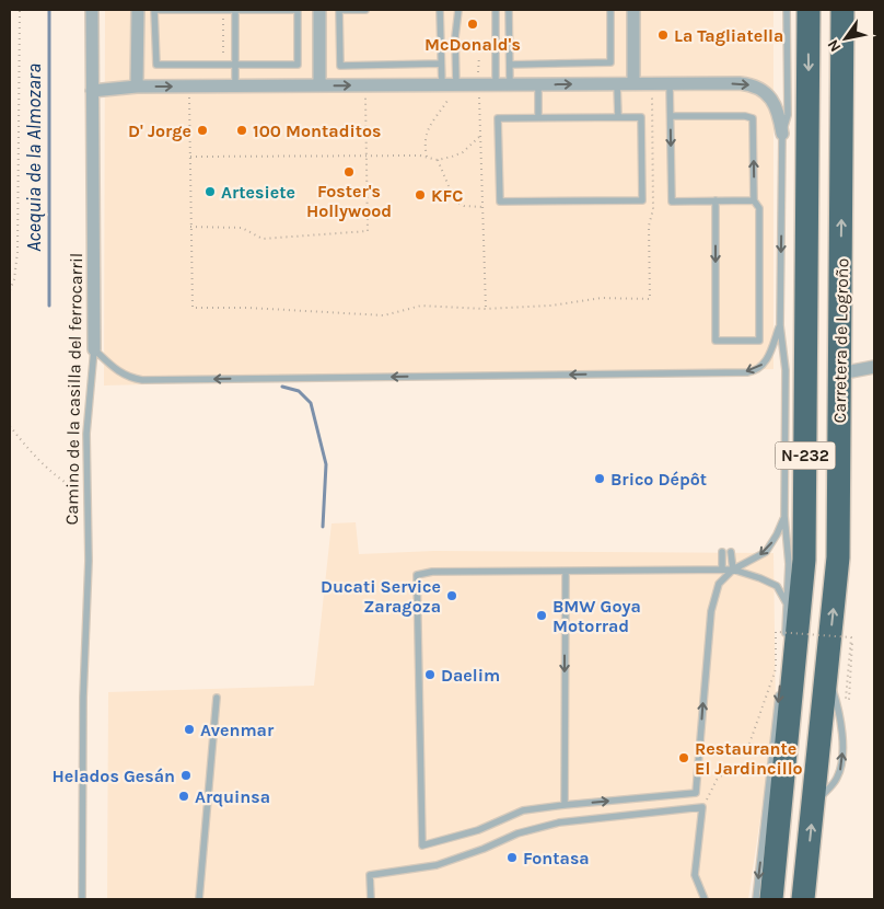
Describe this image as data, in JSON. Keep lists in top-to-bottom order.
{
  "streets": {
    "highway": ["Carretera de Logroño", "N-232"],
    "street": ["Camino de la casilla del ferrocarril"]
  },
  "water": ["Acequia de la Almozara"],
  "places": [
    "McDonald's",
    "La Tagliatella",
    "D' Jorge",
    "100 Montaditos",
    "Foster's Hollywood",
    "Artesiete",
    "KFC",
    "Brico Dépôt",
    "Ducati Service Zaragoza",
    "BMW Goya Motorrad",
    "Daelim",
    "Avenmar",
    "Restaurante El Jardincillo",
    "Helados Gesán",
    "Arquinsa",
    "Fontasa"
  ],
  "north": "bottom left"
}
